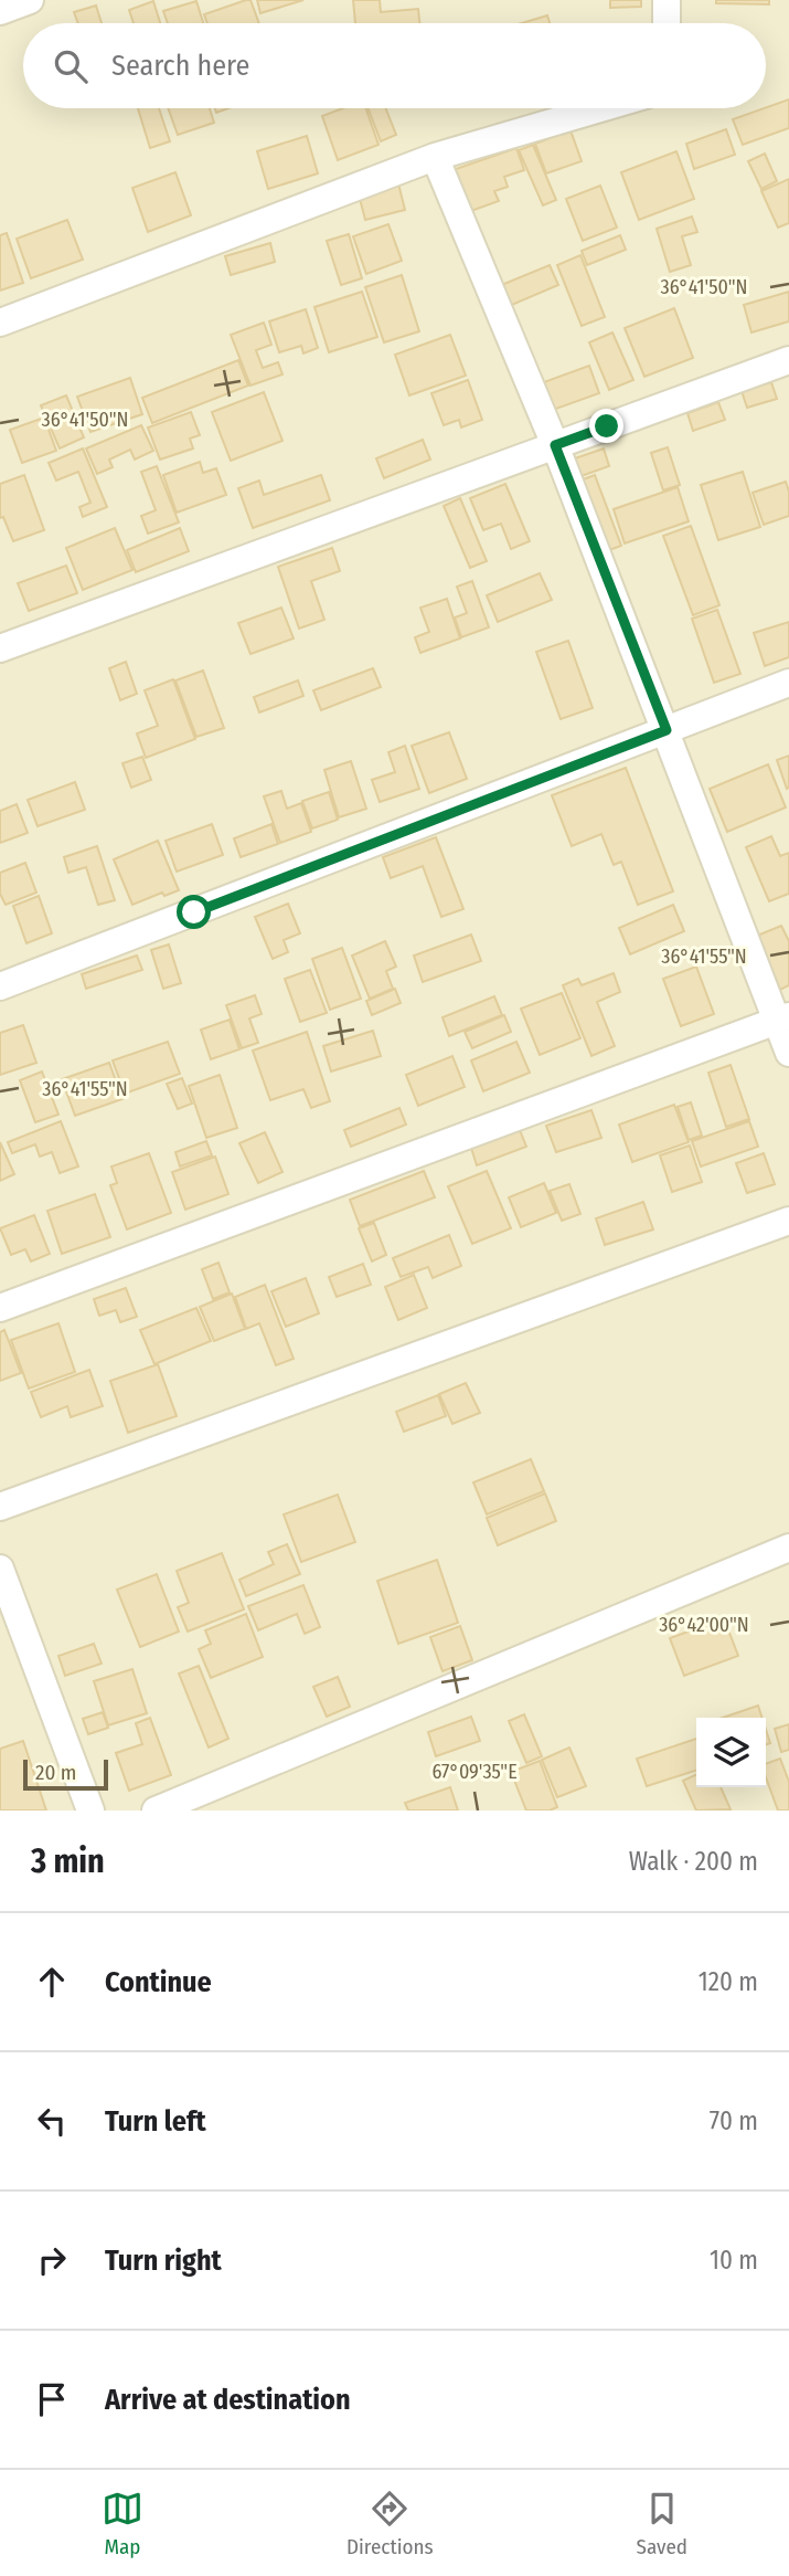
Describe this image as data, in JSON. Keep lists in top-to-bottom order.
{
  "scale_bar": "20 m",
  "page": {
    "search": "Search here",
    "scale": "20 m",
    "heading": ["3 min", "Walk · 200 m"],
    "list": [
      ["Continue", "120 m"],
      ["Turn left", "70 m"],
      ["Turn right", "10 m"],
      "Arrive at destination"
    ],
    "nav": ["Map", "Directions", "Saved"]
  },
  "coordinates": [
    "36°41'50\"N",
    "36°41'55\"N",
    "36°42'00\"N",
    "67°09'35\"E"
  ]
}
